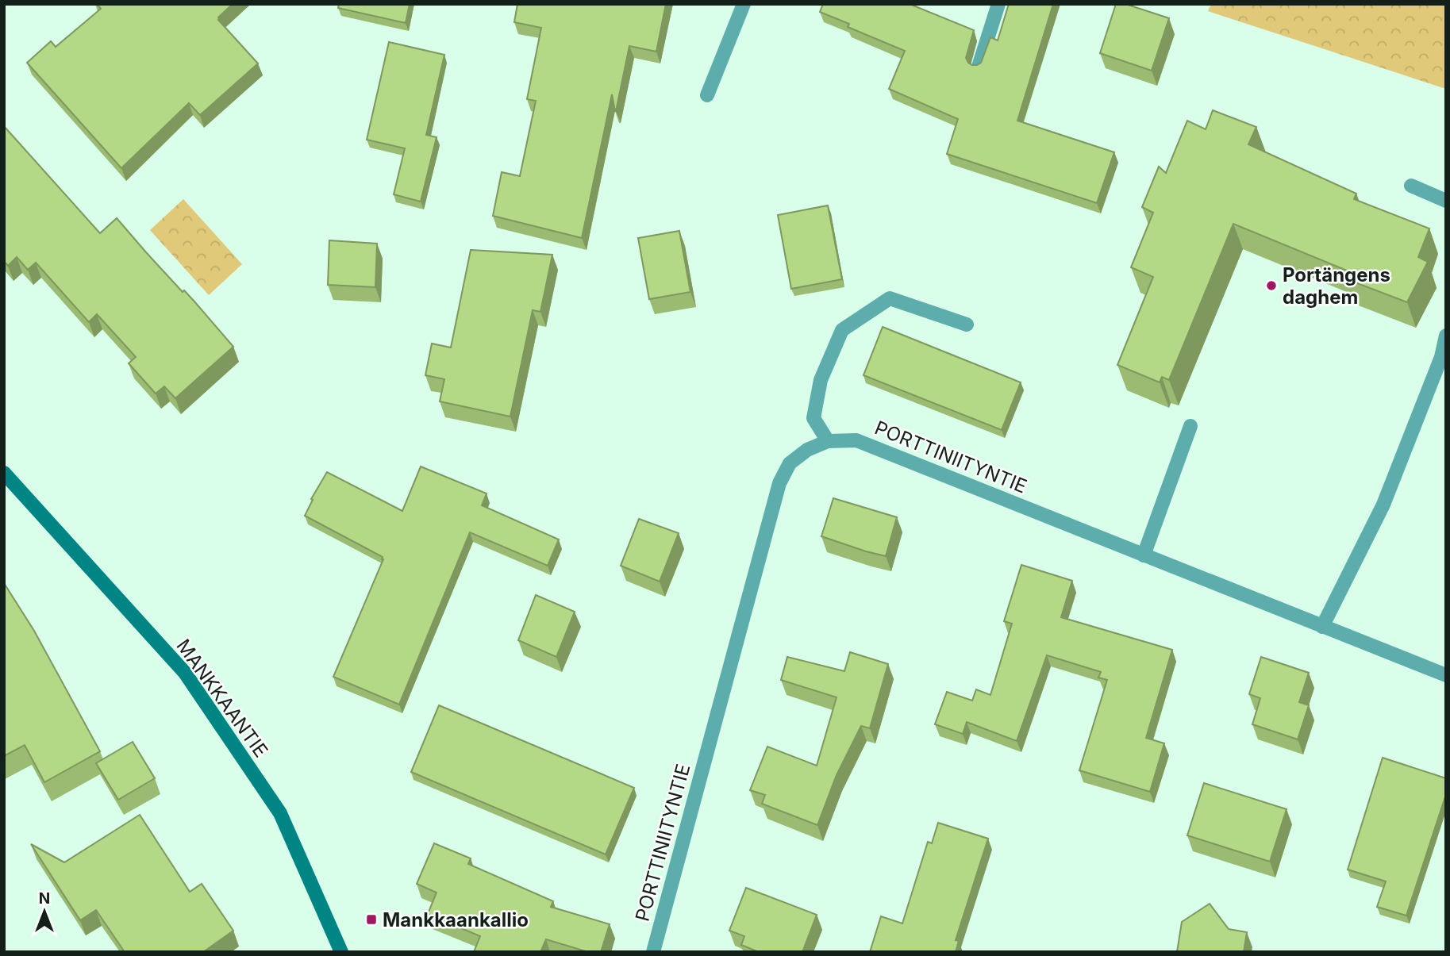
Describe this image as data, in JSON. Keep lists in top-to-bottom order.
{
  "streets": {
    "main road": ["MANKKAANTIE"],
    "street": ["PORTTINIITYNTIE"]
  },
  "places": {
    "other": ["Portängens daghem"],
    "transit": ["Mankkaankallio"]
  },
  "north": "top"
}
